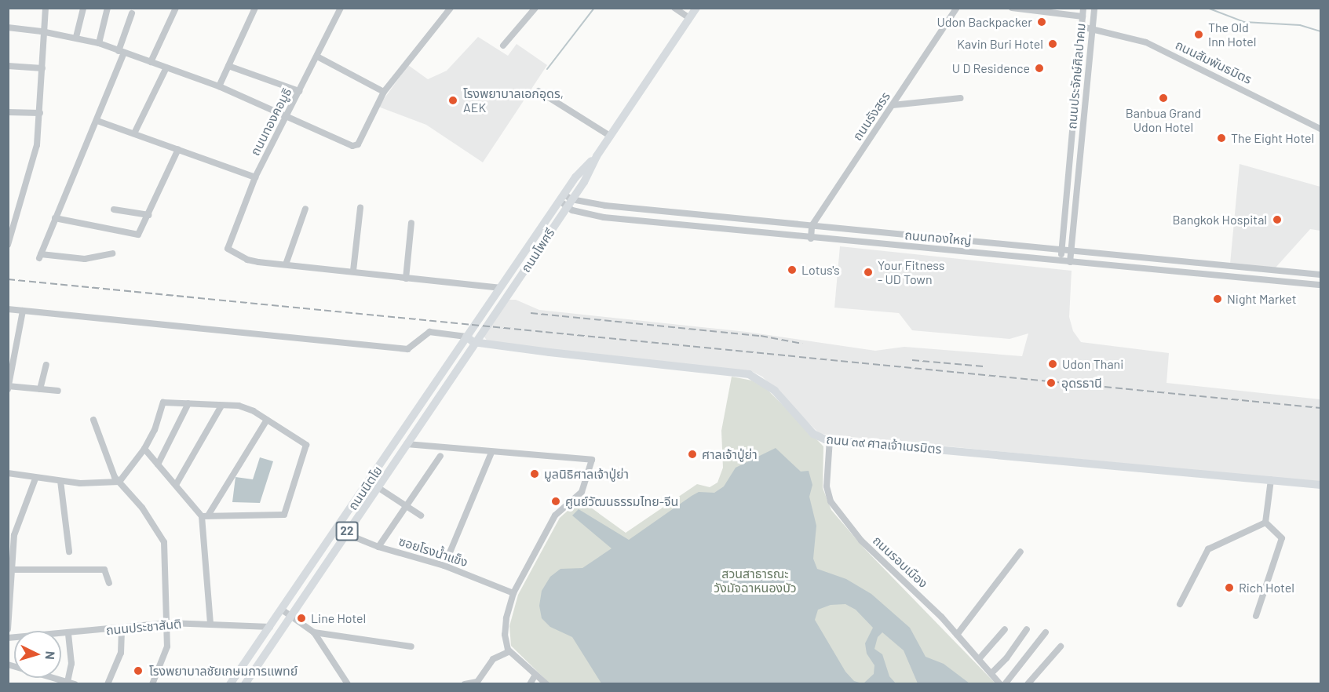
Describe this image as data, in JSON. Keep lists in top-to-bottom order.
{
  "streets": {
    "main road": [
      "ถนนโพศรี",
      "ถนน ๓๙ ศาลเจ้าเนรมิตร",
      "ถนนนิตโย",
      "22",
      "ถนนประชาสันติ"
    ],
    "street": [
      "ถนนสัมพันธมิตร",
      "ถนนประจักษ์ศิลปาคม",
      "ถนนรังสรร",
      "ถนนทองคอมูธิ",
      "ถนนทองใหญ่",
      "ซอยโรงน้ำแข็ง",
      "ถนนรอบเมือง"
    ]
  },
  "crossings": [
    ["ถนนสัมพันธมิตร", "ถนนประจักษ์ศิลปาคม"],
    ["ถนนประจักษ์ศิลปาคม", "ถนนทองใหญ่"],
    ["ถนนรังสรร", "ถนนทองใหญ่"],
    ["ถนนทองใหญ่", "ถนนโพศรี"],
    ["ถนนโพศรี", "ถนน ๓๙ ศาลเจ้าเนรมิตร"],
    ["ถนนโพศรี", "ถนนนิตโย"],
    ["ถนน ๓๙ ศาลเจ้าเนรมิตร", "ถนนนิตโย"],
    ["ถนน ๓๙ ศาลเจ้าเนรมิตร", "ถนนรอบเมือง"],
    ["ถนนนิตโย", "ซอยโรงน้ำแข็ง"],
    ["ถนนนิตโย", "ถนนประชาสันติ"]
  ],
  "parks": ["สวนสาธารณะ วังมัจฉาหนองบัว"],
  "places": [
    "Udon Backpacker",
    "The Old Inn Hotel",
    "Kavin Buri Hotel",
    "U D Residence",
    "Banbua Grand Udon Hotel",
    "โรงพยาบาลเอกอุดร, AEK",
    "The Eight Hotel",
    "Bangkok Hospital",
    "Lotus's",
    "Your Fitness - UD Town",
    "Night Market",
    "Udon Thani",
    "อุดรธานี",
    "ศาลเจ้าปู่ย่า",
    "มูลนิธิศาลเจ้าปู่ย่า",
    "ศูนย์วัฒนธรรมไทย-จีน",
    "Rich Hotel",
    "Line Hotel",
    "โรงพยาบาลชัยเกษมการแพทย์"
  ],
  "north": "right"
}
